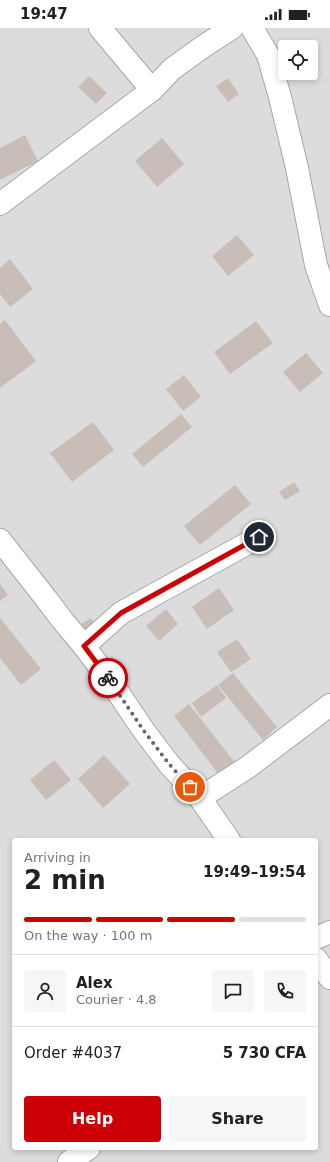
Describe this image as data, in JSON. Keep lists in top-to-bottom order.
{
  "page": {
    "status": "19:47",
    "heading": ["2 min", "Arriving in", "19:49–19:54"],
    "panel": [
      "Alex",
      "Courier · 4.8",
      "Order #4037",
      "5 730 CFA"
    ],
    "bar": "On the way · 100 m",
    "buttons": ["Help", "Share"]
  }
}
